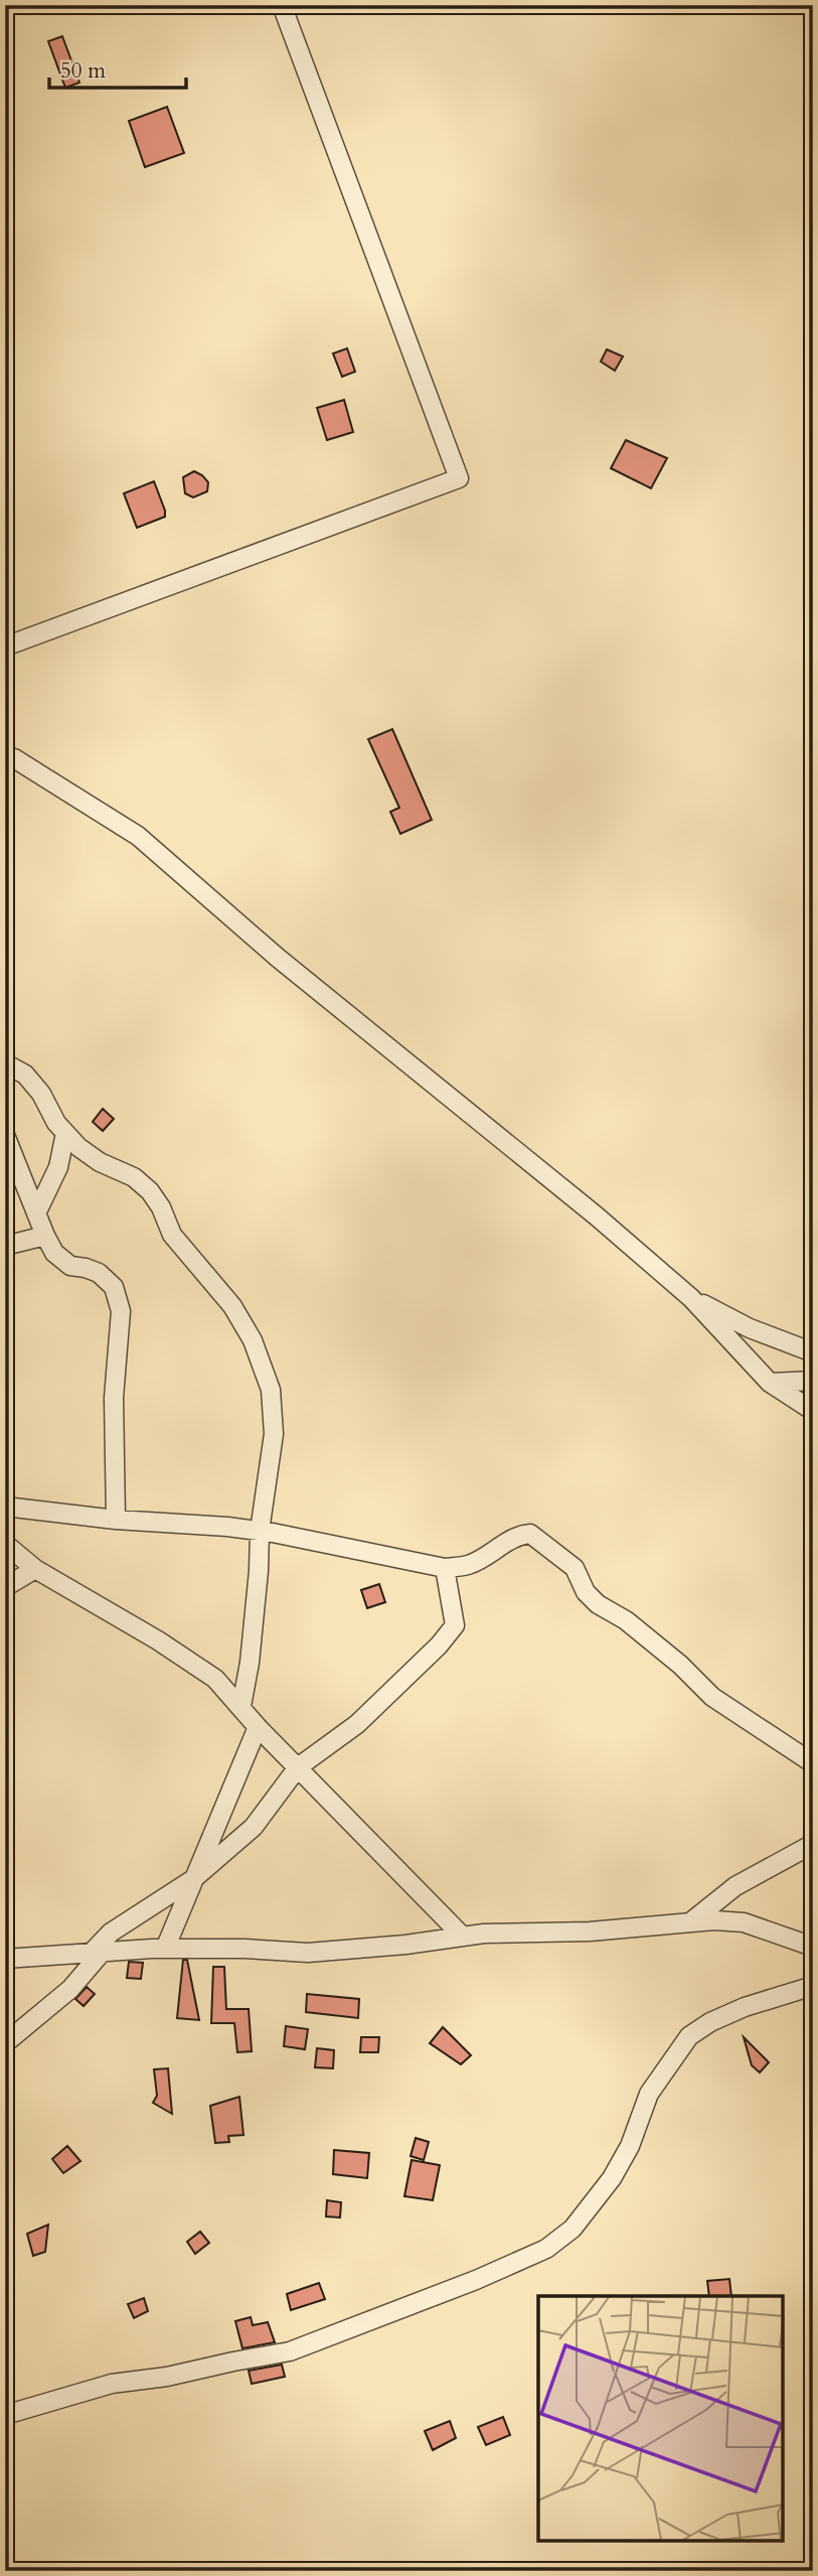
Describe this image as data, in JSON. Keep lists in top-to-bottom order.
{
  "scale_bar": "50 m"
}
